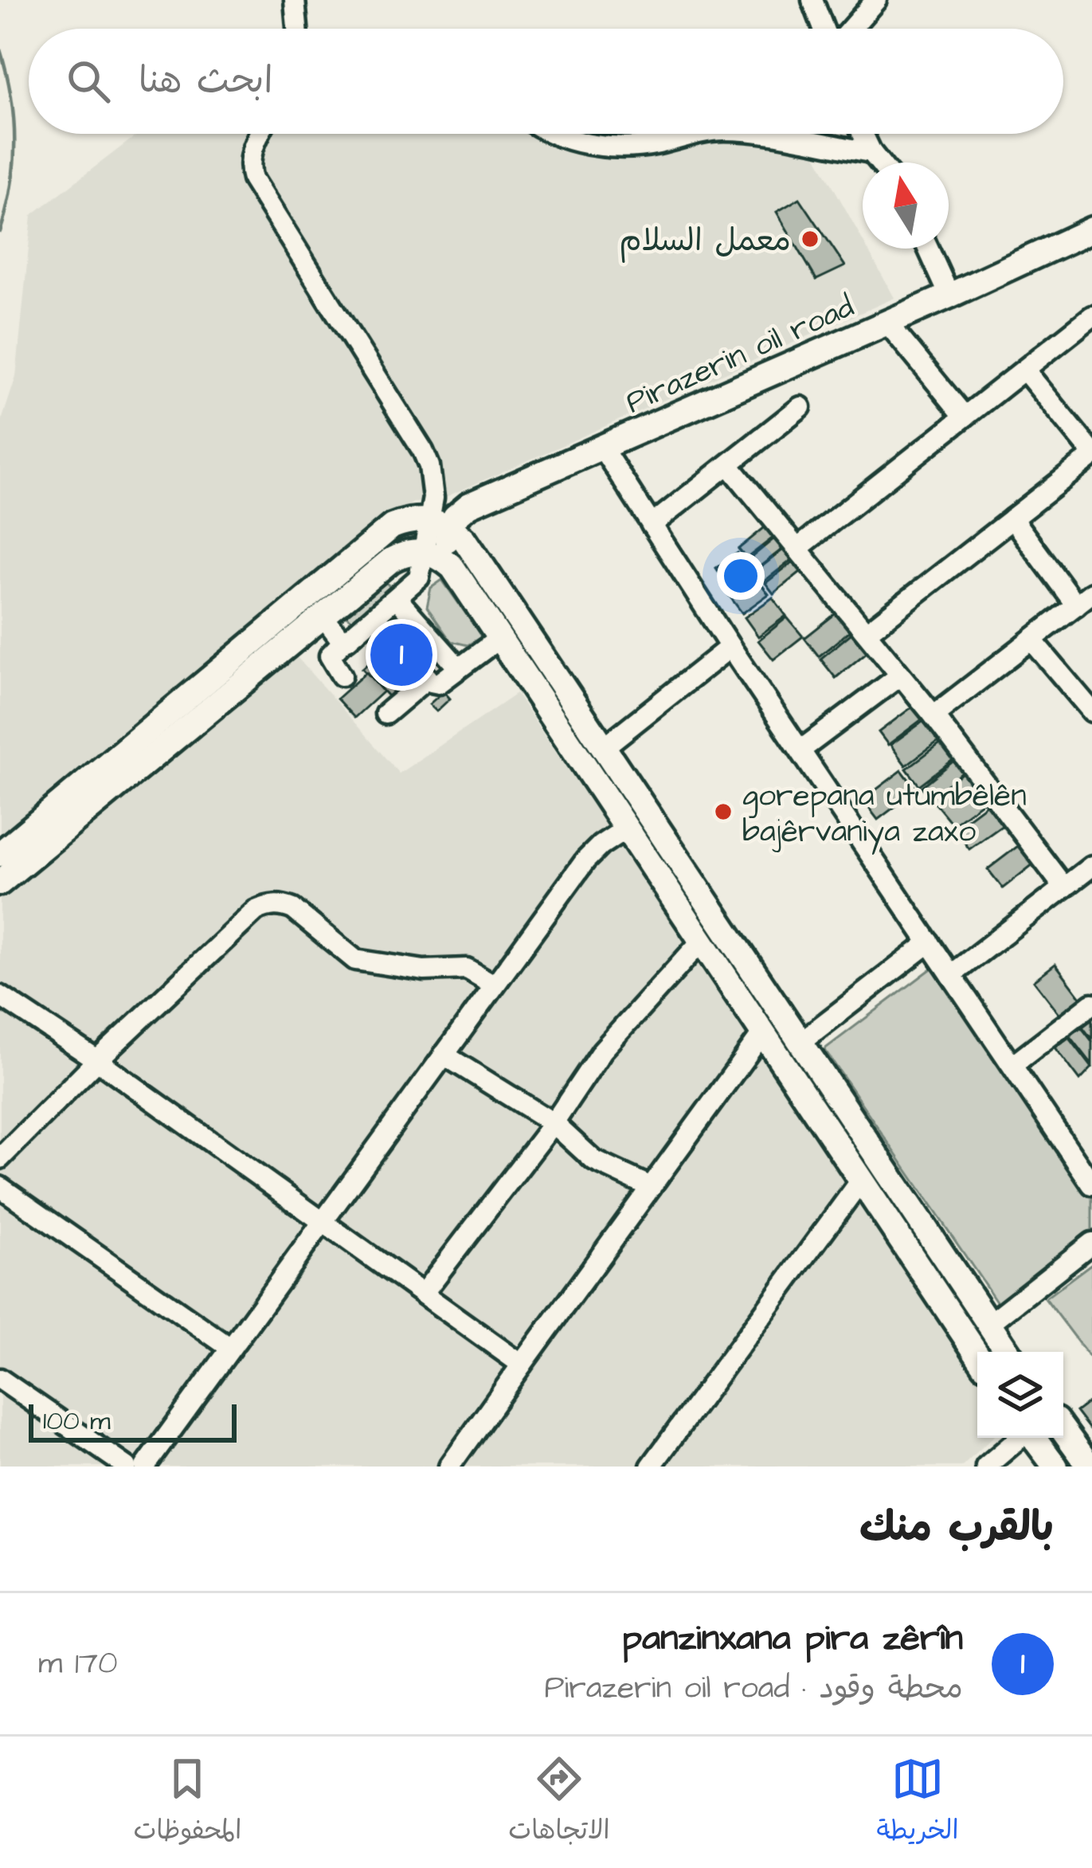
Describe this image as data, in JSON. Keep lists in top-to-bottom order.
{
  "streets": {
    "main road": ["Pirazerin oil road"]
  },
  "places": ["معمل السلام", "gorepana utumbêlên bajêrvaniya zaxo"],
  "scale_bar": "100 m",
  "north": "top",
  "page": {
    "search": "ابحث هنا",
    "pins": "1",
    "scale": "100 m",
    "heading": "بالقرب منك",
    "list": [
      {
        "mark": "1",
        "name": "panzinxana pira zêrîn",
        "note": "محطة وقود · Pirazerin oil road",
        "value": "170 m"
      }
    ],
    "nav": ["الخريطة", "الاتجاهات", "المحفوظات"]
  }
}
